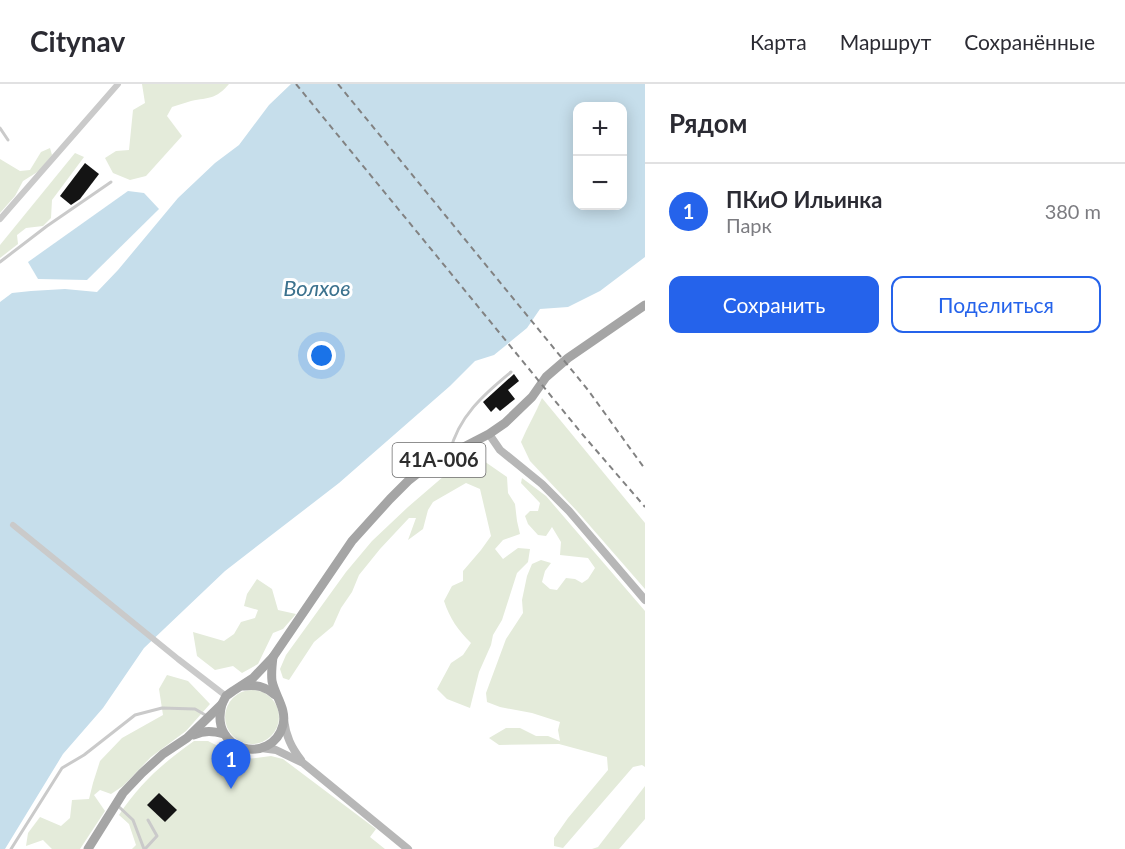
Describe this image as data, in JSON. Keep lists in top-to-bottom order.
{
  "streets": {
    "main road": ["41А-006"]
  },
  "water": ["Волхов"],
  "page": {
    "header": "Citynav",
    "nav": ["Карта", "Маршрут", "Сохранённые"],
    "heading": "Рядом",
    "map_buttons": ["+", "−"],
    "list": [
      {
        "mark": "1",
        "name": "ПКиО Ильинка",
        "note": "Парк",
        "value": "380 m"
      }
    ],
    "buttons": ["Сохранить", "Поделиться"],
    "pins": "1"
  }
}
